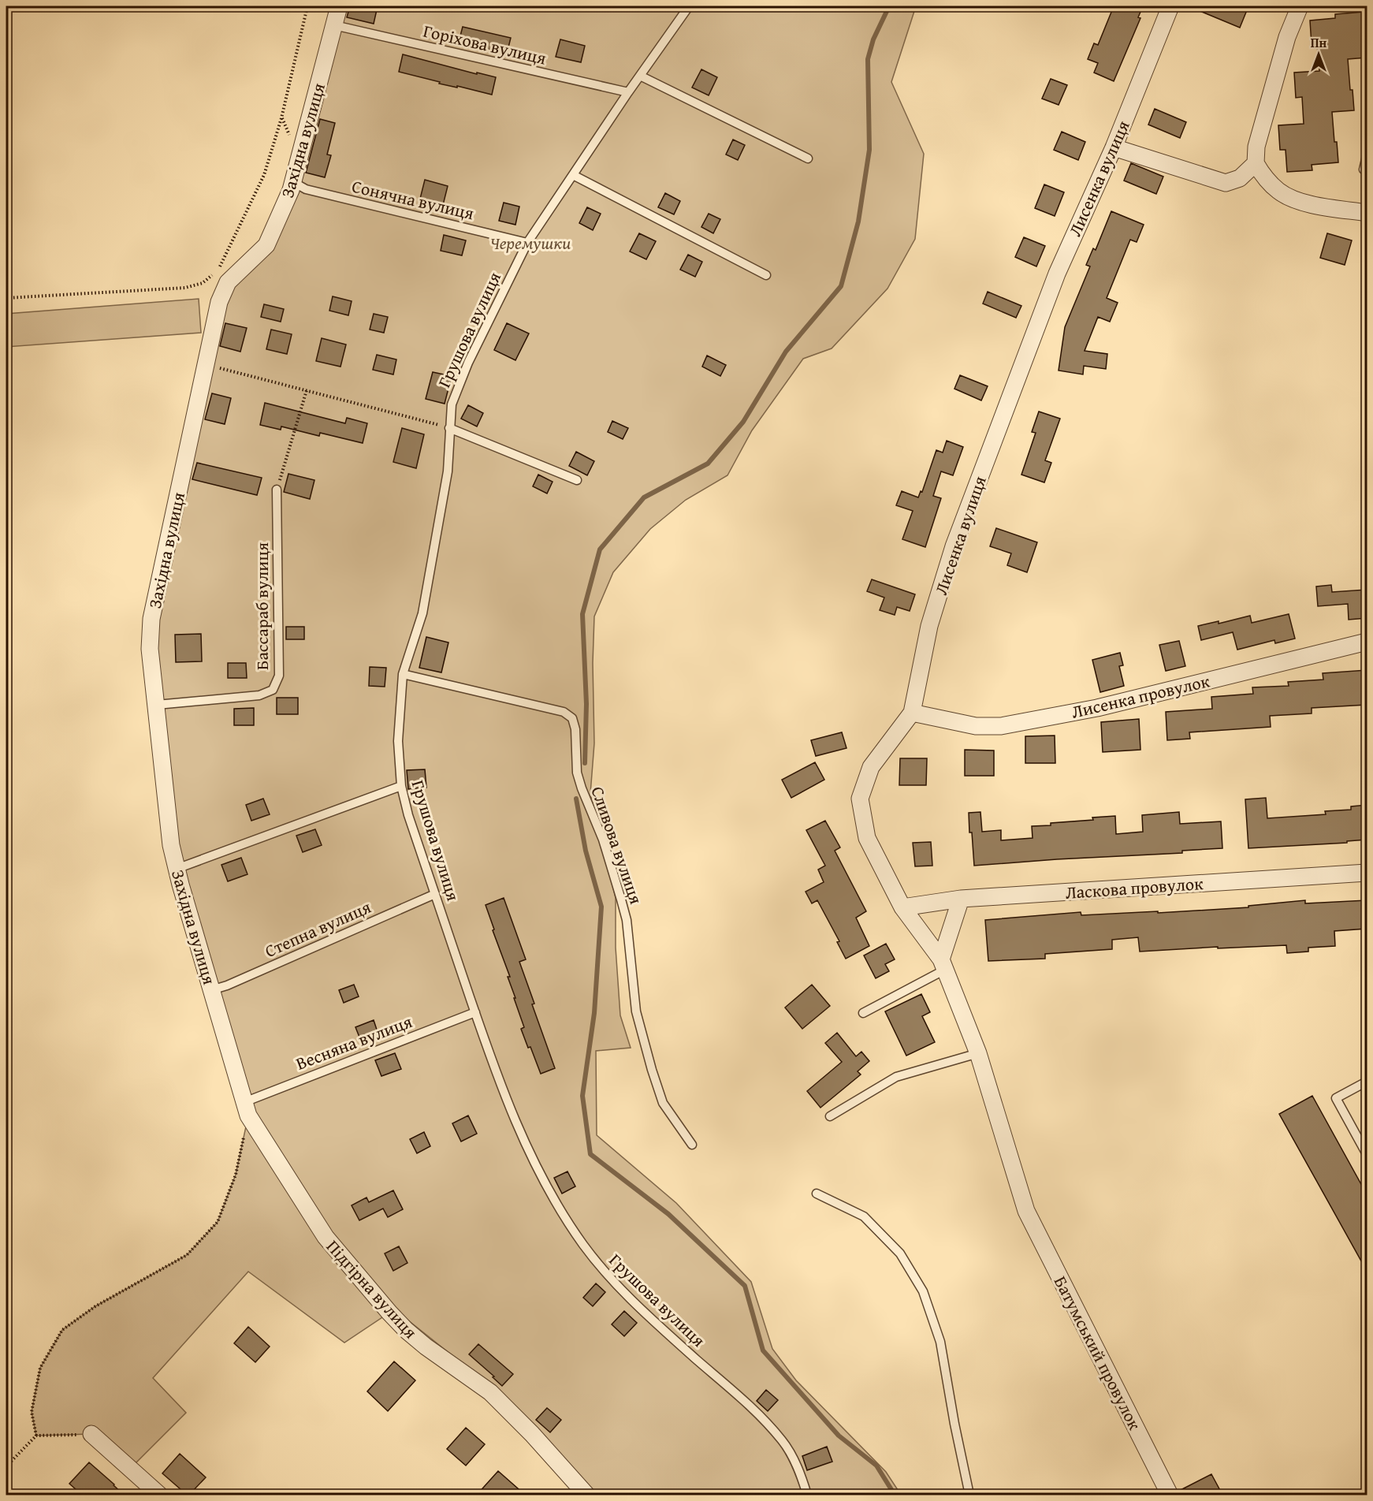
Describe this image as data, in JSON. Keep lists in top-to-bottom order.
{
  "streets": {
    "street": [
      "Західна вулиця",
      "Лисенка вулиця",
      "Лисенка провулок",
      "Ласкова провулок",
      "Підгірна вулиця",
      "Батумський провулок"
    ],
    "lane": [
      "Горіхова вулиця",
      "Сонячна вулиця",
      "Грушова вулиця",
      "Бассараб вулиця",
      "Сливова вулиця",
      "Степна вулиця",
      "Весняна вулиця"
    ]
  },
  "crossings": [
    ["Горіхова вулиця", "Західна вулиця"],
    ["Горіхова вулиця", "Грушова вулиця"],
    ["Західна вулиця", "Сонячна вулиця"],
    ["Західна вулиця", "Бассараб вулиця"],
    ["Західна вулиця", "Степна вулиця"],
    ["Західна вулиця", "Весняна вулиця"],
    ["Західна вулиця", "Підгірна вулиця"],
    ["Лисенка вулиця", "Лисенка провулок"],
    ["Лисенка вулиця", "Ласкова провулок"],
    ["Лисенка вулиця", "Батумський провулок"],
    ["Сонячна вулиця", "Грушова вулиця"],
    ["Грушова вулиця", "Сливова вулиця"],
    ["Грушова вулиця", "Степна вулиця"],
    ["Грушова вулиця", "Весняна вулиця"],
    ["Весняна вулиця", "Підгірна вулиця"]
  ],
  "parks": ["Черемушки"],
  "north": "top"
}
